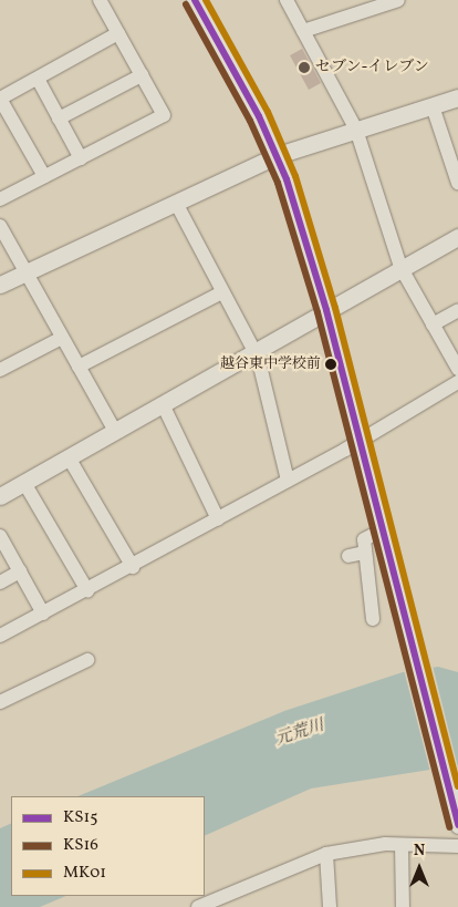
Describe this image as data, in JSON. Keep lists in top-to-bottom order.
{
  "water": ["元荒川"],
  "places": ["セブン-イレブン", "越谷東中学校前"],
  "lines": ["transit line KS15", "transit line MK01", "transit line KS16"],
  "legend": ["KS15", "KS16", "MK01"],
  "north": "top"
}
